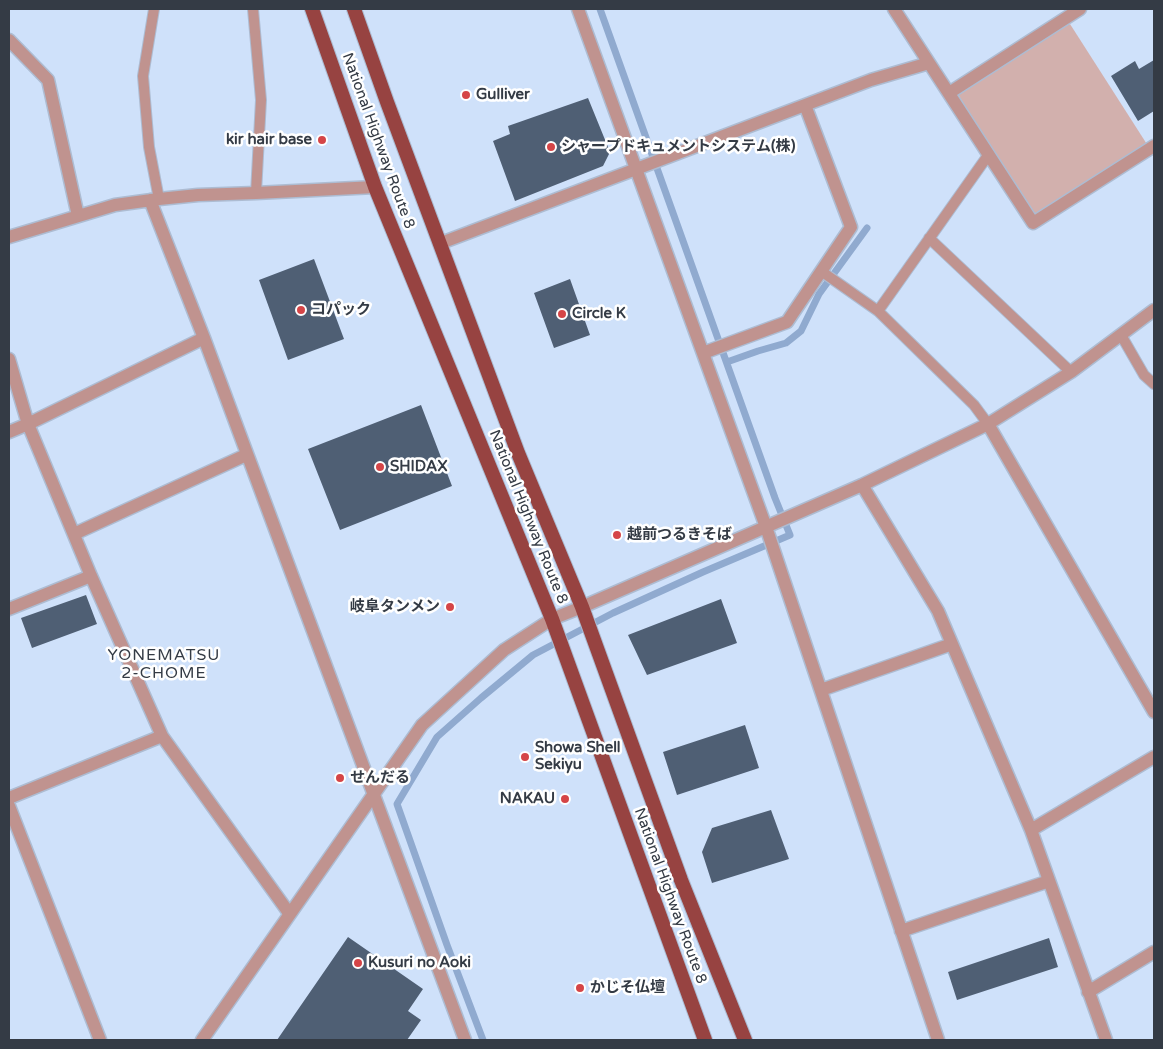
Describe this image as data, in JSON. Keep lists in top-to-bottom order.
{
  "streets": {
    "highway": ["National Highway Route 8"]
  },
  "districts": ["YONEMATSU 2-CHOME"],
  "places": [
    "Gulliver",
    "kir hair base",
    "シャープドキュメントシステム(株)",
    "コパック",
    "Circle K",
    "SHIDAX",
    "越前つるきそば",
    "岐阜タンメン",
    "Showa Shell Sekiyu",
    "せんだる",
    "NAKAU",
    "Kusuri no Aoki",
    "かじそ仏壇"
  ]
}
